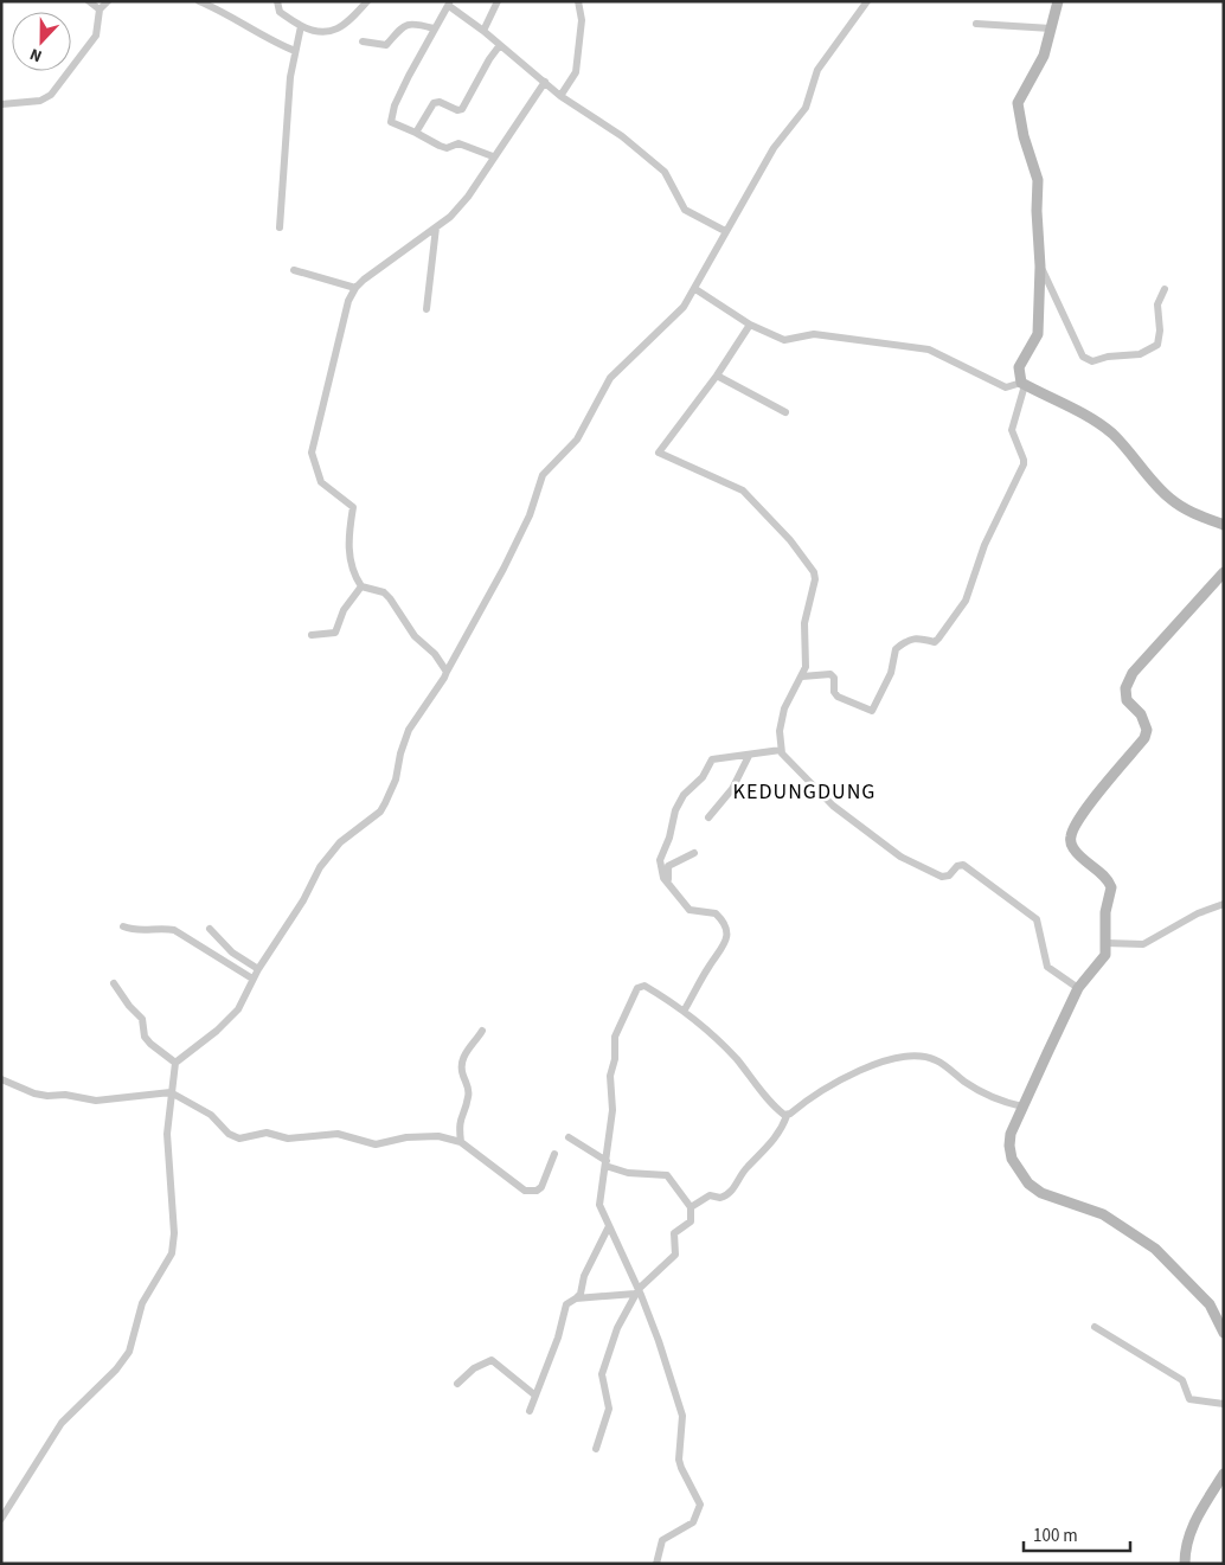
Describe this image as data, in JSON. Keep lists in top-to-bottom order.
{
  "districts": ["KEDUNGDUNG"],
  "scale_bar": "100 m",
  "north": "bottom"
}
